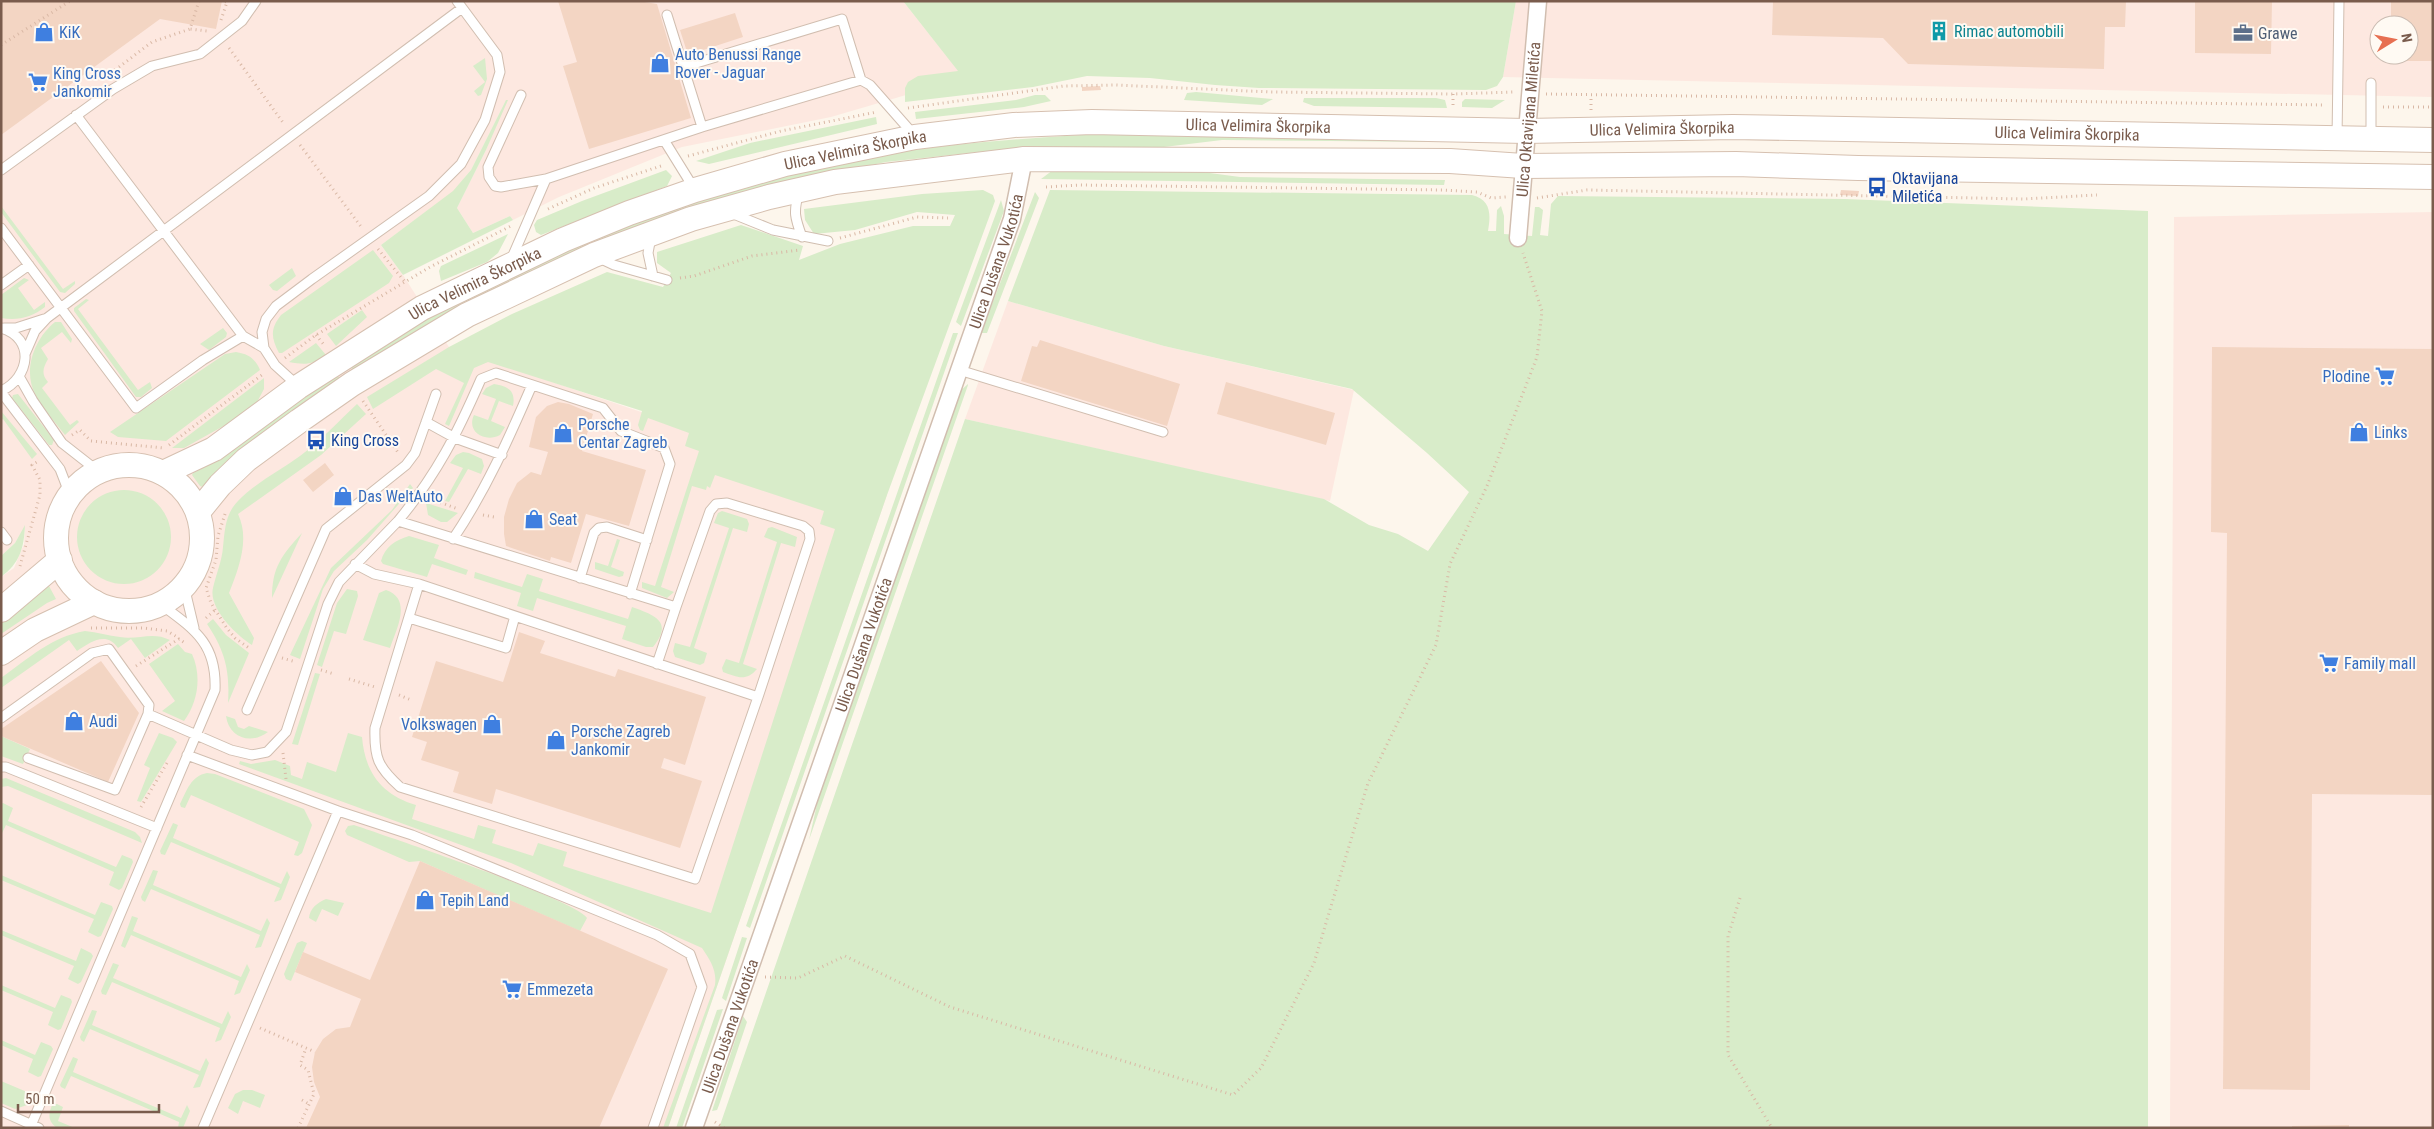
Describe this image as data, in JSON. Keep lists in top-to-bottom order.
{
  "streets": {
    "main road": ["Ulica Velimira Škorpika"],
    "street": ["Ulica Oktavijana Miletića", "Ulica Dušana Vukotića"]
  },
  "crossings": [
    ["Ulica Oktavijana Miletića", "Ulica Velimira Škorpika"],
    ["Ulica Velimira Škorpika", "Ulica Dušana Vukotića"]
  ],
  "places": {
    "building": ["Rimac automobili"],
    "shop": [
      "KiK",
      "Auto Benussi Range Rover - Jaguar",
      "Links",
      "Porsche Centar Zagreb",
      "Das WeltAuto",
      "Seat",
      "Audi",
      "Volkswagen",
      "Porsche Zagreb Jankomir",
      "Tepih Land"
    ],
    "office": ["Grawe"],
    "supermarket": [
      "King Cross Jankomir",
      "Plodine",
      "Family mall",
      "Emmezeta"
    ],
    "bus stop": ["Oktavijana Miletića", "King Cross"]
  },
  "scale_bar": "50 m",
  "north": "right"
}
